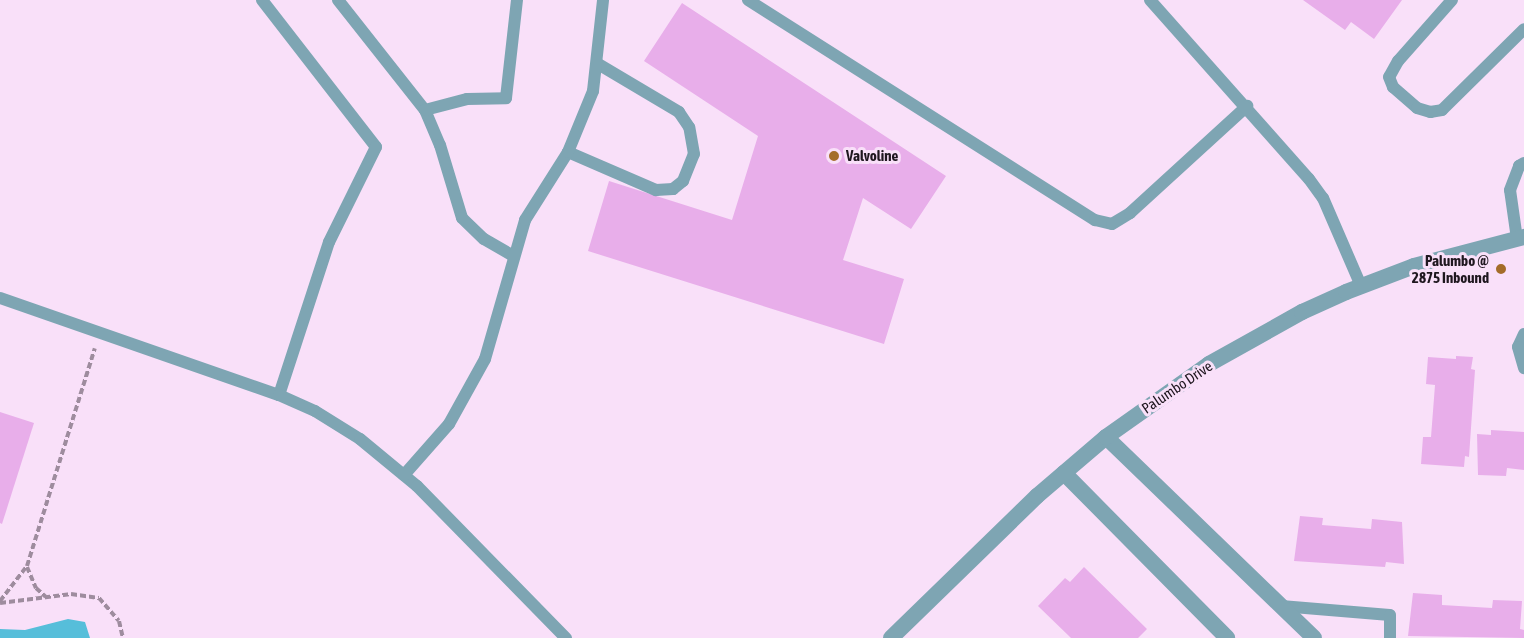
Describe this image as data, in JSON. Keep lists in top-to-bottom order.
{
  "streets": {
    "street": ["Palumbo Drive"]
  },
  "places": ["Valvoline", "Palumbo @ 2875 Inbound"]
}
